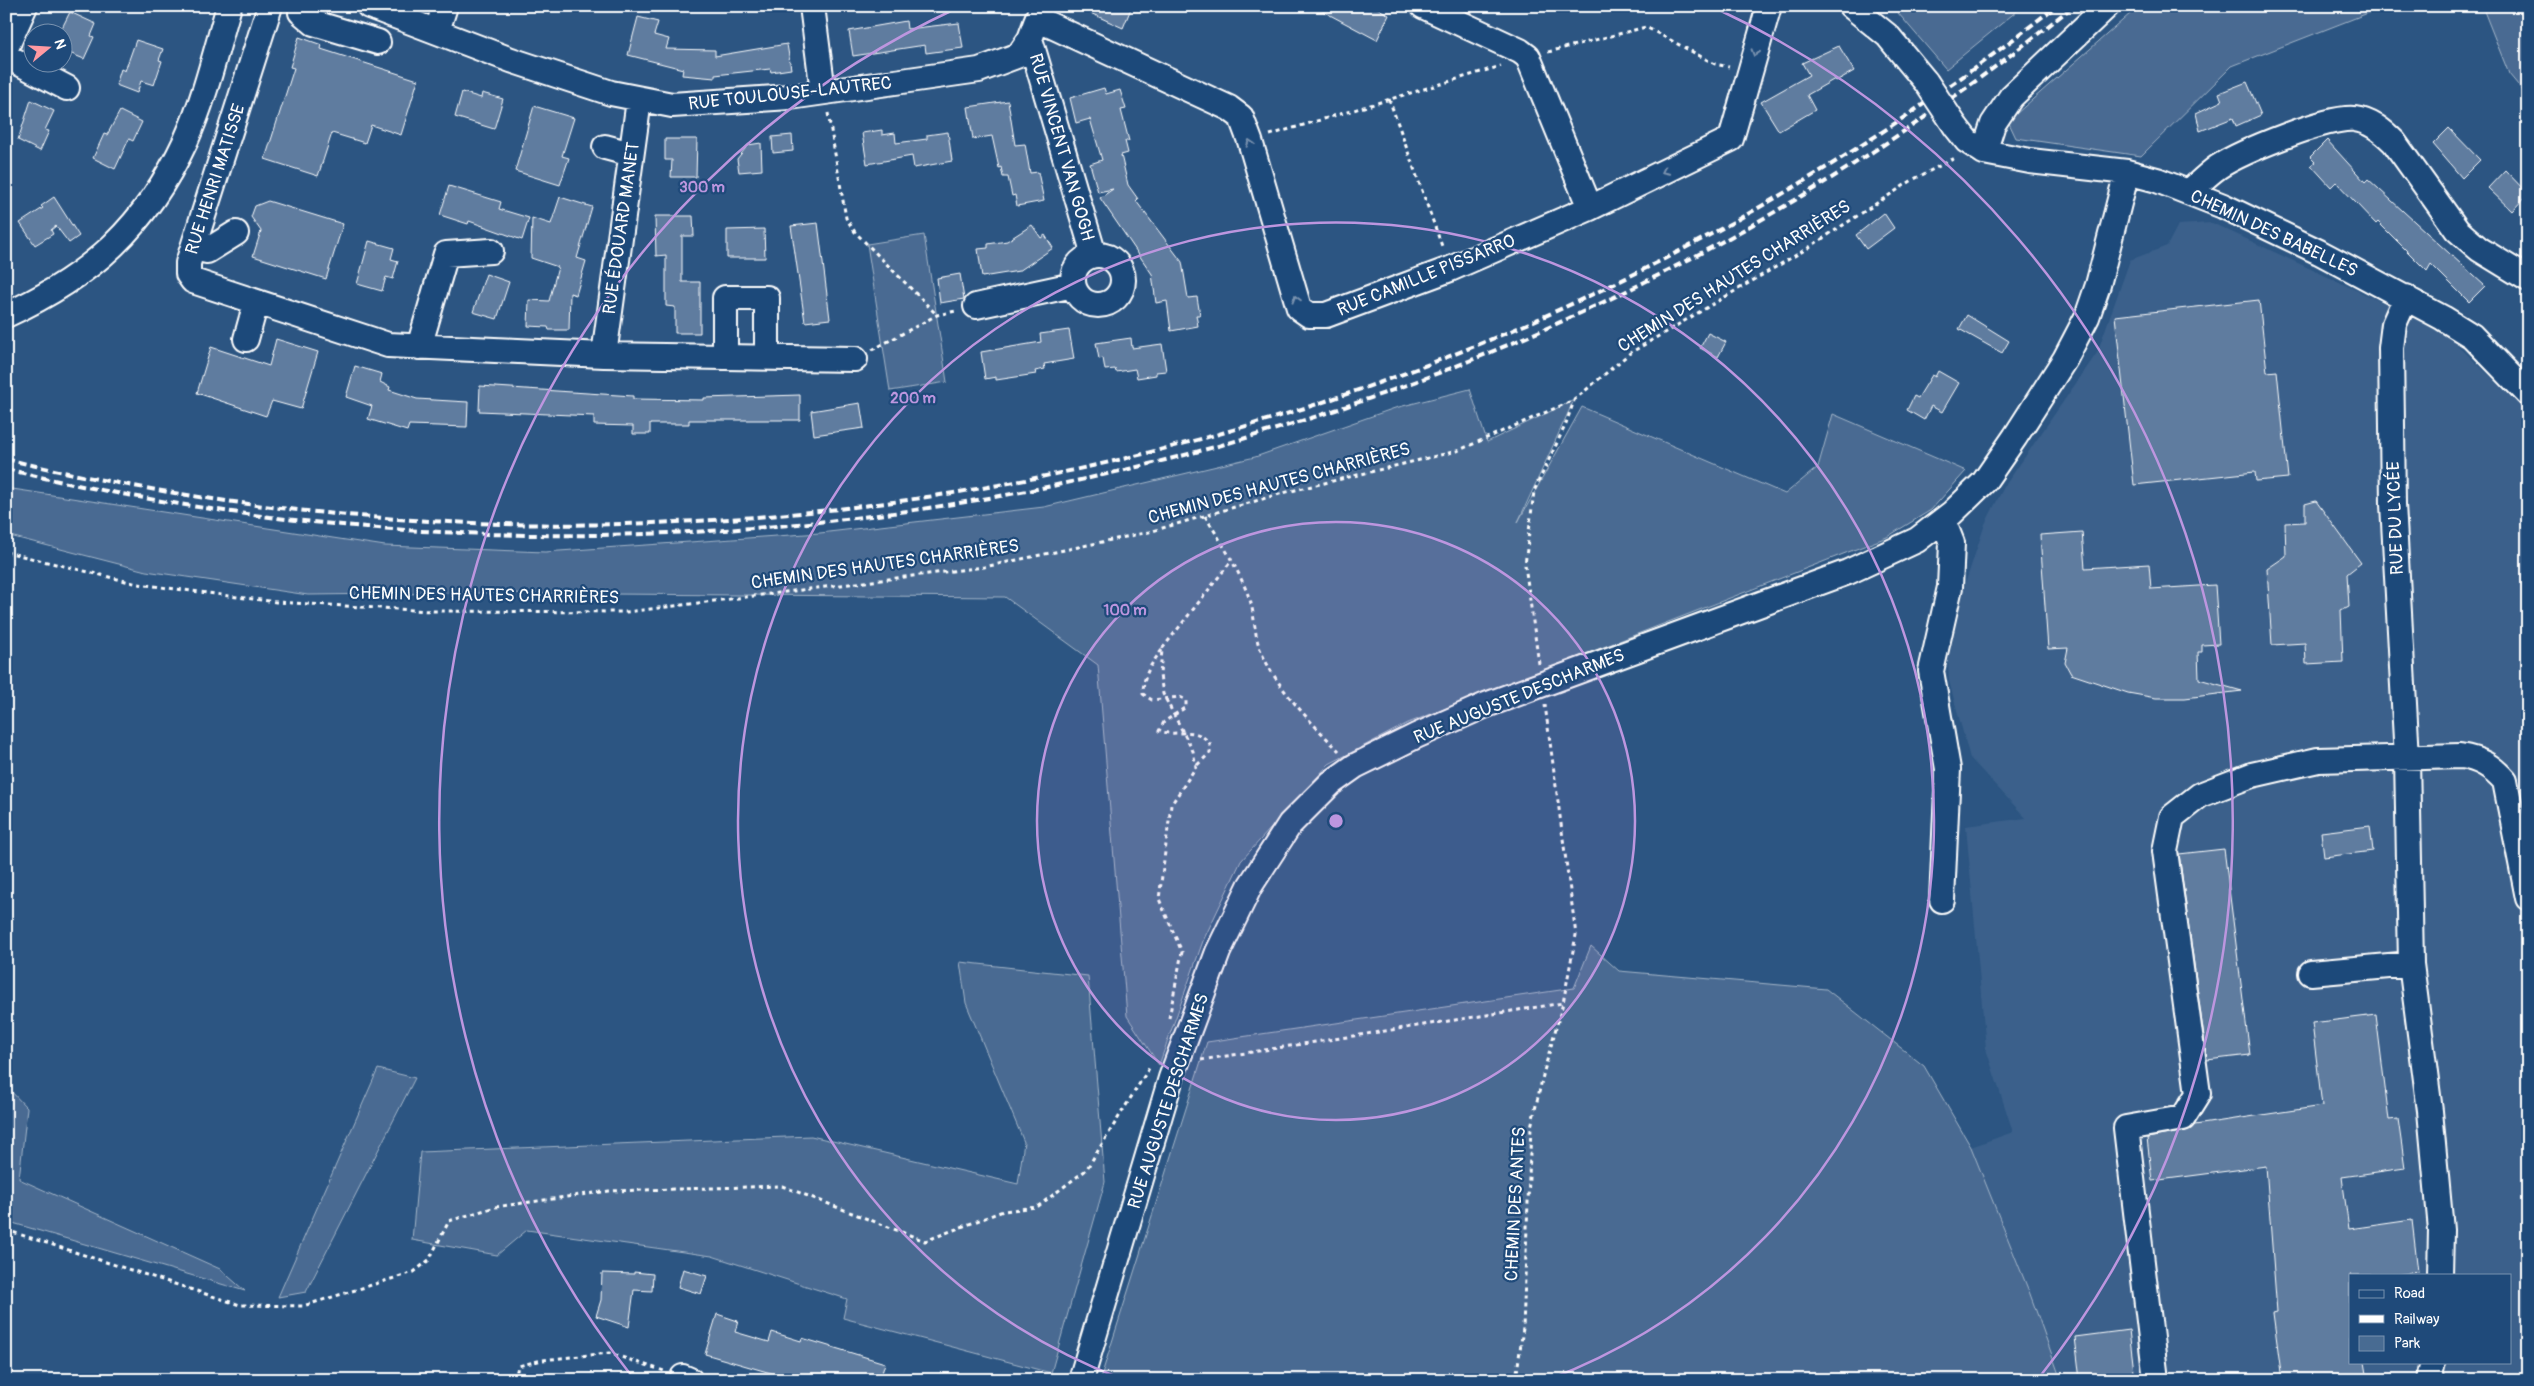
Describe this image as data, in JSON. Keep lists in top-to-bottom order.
{
  "streets": {
    "street": [
      "RUE TOULOUSE-LAUTREC",
      "RUE VINCENT VAN GOGH",
      "RUE HENRI MATISSE",
      "RUE ÉDOUARD MANET",
      "CHEMIN DES BABELLES",
      "RUE CAMILLE PISSARRO",
      "RUE DU LYCÉE",
      "RUE AUGUSTE DESCHARMES"
    ],
    "path": ["CHEMIN DES HAUTES CHARRIÈRES", "CHEMIN DES ANTES"]
  },
  "crossings": [
    ["RUE TOULOUSE-LAUTREC", "RUE VINCENT VAN GOGH"],
    ["RUE TOULOUSE-LAUTREC", "RUE ÉDOUARD MANET"],
    ["RUE TOULOUSE-LAUTREC", "RUE CAMILLE PISSARRO"],
    ["RUE VINCENT VAN GOGH", "RUE CAMILLE PISSARRO"],
    ["CHEMIN DES BABELLES", "CHEMIN DES HAUTES CHARRIÈRES"],
    ["CHEMIN DES BABELLES", "RUE DU LYCÉE"],
    ["CHEMIN DES BABELLES", "RUE AUGUSTE DESCHARMES"],
    ["RUE AUGUSTE DESCHARMES", "CHEMIN DES ANTES"]
  ],
  "legend": ["Road", "Railway", "Park"],
  "north": "right",
  "rings": ["300 m", "200 m", "100 m"]
}
